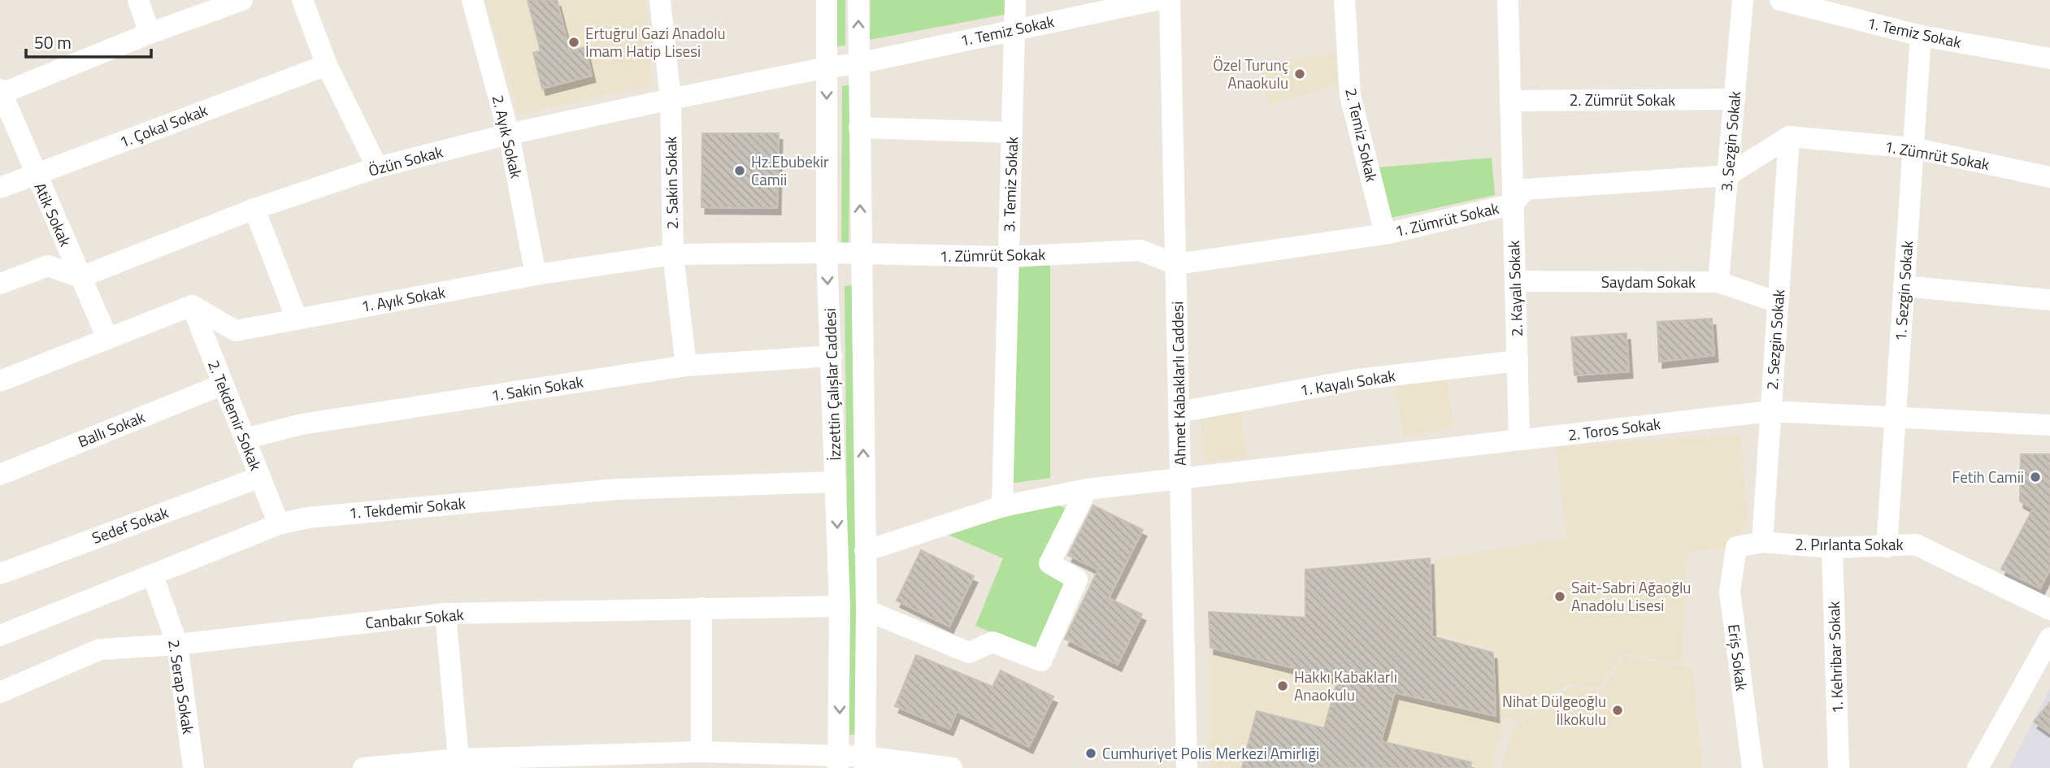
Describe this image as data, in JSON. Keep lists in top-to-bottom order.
{
  "streets": {
    "street": [
      "1. Temiz Sokak",
      "2. Zümrüt Sokak",
      "1. Çokal Sokak",
      "2. Temiz Sokak",
      "2. Ayık Sokak",
      "3. Sezgin Sokak",
      "1. Zümrüt Sokak",
      "Özün Sokak",
      "2. Sakin Sokak",
      "3. Temiz Sokak",
      "Atik Sokak",
      "Saydam Sokak",
      "2. Kayalı Sokak",
      "1. Sezgin Sokak",
      "1. Ayık Sokak",
      "2. Sezgin Sokak",
      "1. Kayalı Sokak",
      "Ahmet Kabaklarlı Caddesi",
      "İzzettin Çalışlar Caddesi",
      "1. Sakin Sokak",
      "2. Tekdemir Sokak",
      "Ballı Sokak",
      "2. Toros Sokak",
      "1. Tekdemir Sokak",
      "Sedef Sokak",
      "2. Pırlanta Sokak",
      "Canbakır Sokak",
      "Eriş Sokak",
      "1. Kehribar Sokak",
      "2. Serap Sokak"
    ]
  },
  "crossings": [
    ["1. Temiz Sokak", "Özün Sokak"],
    ["1. Temiz Sokak", "3. Temiz Sokak"],
    ["1. Temiz Sokak", "1. Sezgin Sokak"],
    ["1. Temiz Sokak", "İzzettin Çalışlar Caddesi"],
    ["2. Zümrüt Sokak", "3. Sezgin Sokak"],
    ["2. Zümrüt Sokak", "2. Kayalı Sokak"],
    ["1. Çokal Sokak", "Atik Sokak"],
    ["2. Temiz Sokak", "1. Zümrüt Sokak"],
    ["2. Ayık Sokak", "Özün Sokak"],
    ["2. Ayık Sokak", "1. Ayık Sokak"],
    ["3. Sezgin Sokak", "1. Zümrüt Sokak"],
    ["3. Sezgin Sokak", "Saydam Sokak"],
    ["1. Zümrüt Sokak", "3. Temiz Sokak"],
    ["1. Zümrüt Sokak", "2. Kayalı Sokak"],
    ["1. Zümrüt Sokak", "1. Sezgin Sokak"],
    ["1. Zümrüt Sokak", "1. Ayık Sokak"],
    ["1. Zümrüt Sokak", "2. Sezgin Sokak"],
    ["1. Zümrüt Sokak", "Ahmet Kabaklarlı Caddesi"],
    ["1. Zümrüt Sokak", "İzzettin Çalışlar Caddesi"],
    ["Özün Sokak", "2. Sakin Sokak"],
    ["Özün Sokak", "Atik Sokak"],
    ["Özün Sokak", "İzzettin Çalışlar Caddesi"],
    ["2. Sakin Sokak", "1. Ayık Sokak"],
    ["2. Sakin Sokak", "1. Sakin Sokak"],
    ["3. Temiz Sokak", "2. Toros Sokak"],
    ["Saydam Sokak", "2. Kayalı Sokak"],
    ["Saydam Sokak", "2. Sezgin Sokak"],
    ["2. Kayalı Sokak", "1. Kayalı Sokak"],
    ["2. Kayalı Sokak", "2. Toros Sokak"],
    ["1. Sezgin Sokak", "2. Toros Sokak"],
    ["1. Sezgin Sokak", "2. Pırlanta Sokak"],
    ["1. Ayık Sokak", "İzzettin Çalışlar Caddesi"],
    ["1. Ayık Sokak", "2. Tekdemir Sokak"],
    ["2. Sezgin Sokak", "2. Toros Sokak"],
    ["2. Sezgin Sokak", "2. Pırlanta Sokak"],
    ["1. Kayalı Sokak", "Ahmet Kabaklarlı Caddesi"],
    ["Ahmet Kabaklarlı Caddesi", "2. Toros Sokak"],
    ["İzzettin Çalışlar Caddesi", "1. Sakin Sokak"],
    ["İzzettin Çalışlar Caddesi", "2. Toros Sokak"],
    ["İzzettin Çalışlar Caddesi", "1. Tekdemir Sokak"],
    ["İzzettin Çalışlar Caddesi", "Canbakır Sokak"],
    ["1. Sakin Sokak", "2. Tekdemir Sokak"],
    ["2. Tekdemir Sokak", "Ballı Sokak"],
    ["2. Tekdemir Sokak", "1. Tekdemir Sokak"],
    ["2. Tekdemir Sokak", "Sedef Sokak"],
    ["1. Tekdemir Sokak", "2. Serap Sokak"],
    ["2. Pırlanta Sokak", "Eriş Sokak"],
    ["2. Pırlanta Sokak", "1. Kehribar Sokak"],
    ["Canbakır Sokak", "2. Serap Sokak"]
  ],
  "places": [
    "Ertuğrul Gazi Anadolu İmam Hatip Lisesi",
    "Özel Turunç Anaokulu",
    "Hz.Ebubekir Camii",
    "Fetih Camii",
    "Sait-Sabri Ağaoğlu Anadolu Lisesi",
    "Hakkı Kabaklarlı Anaokulu",
    "Nihat Dülgeoğlu İlkokulu",
    "Cumhuriyet Polis Merkezi Amirliği"
  ],
  "scale_bar": "50 m"
}
